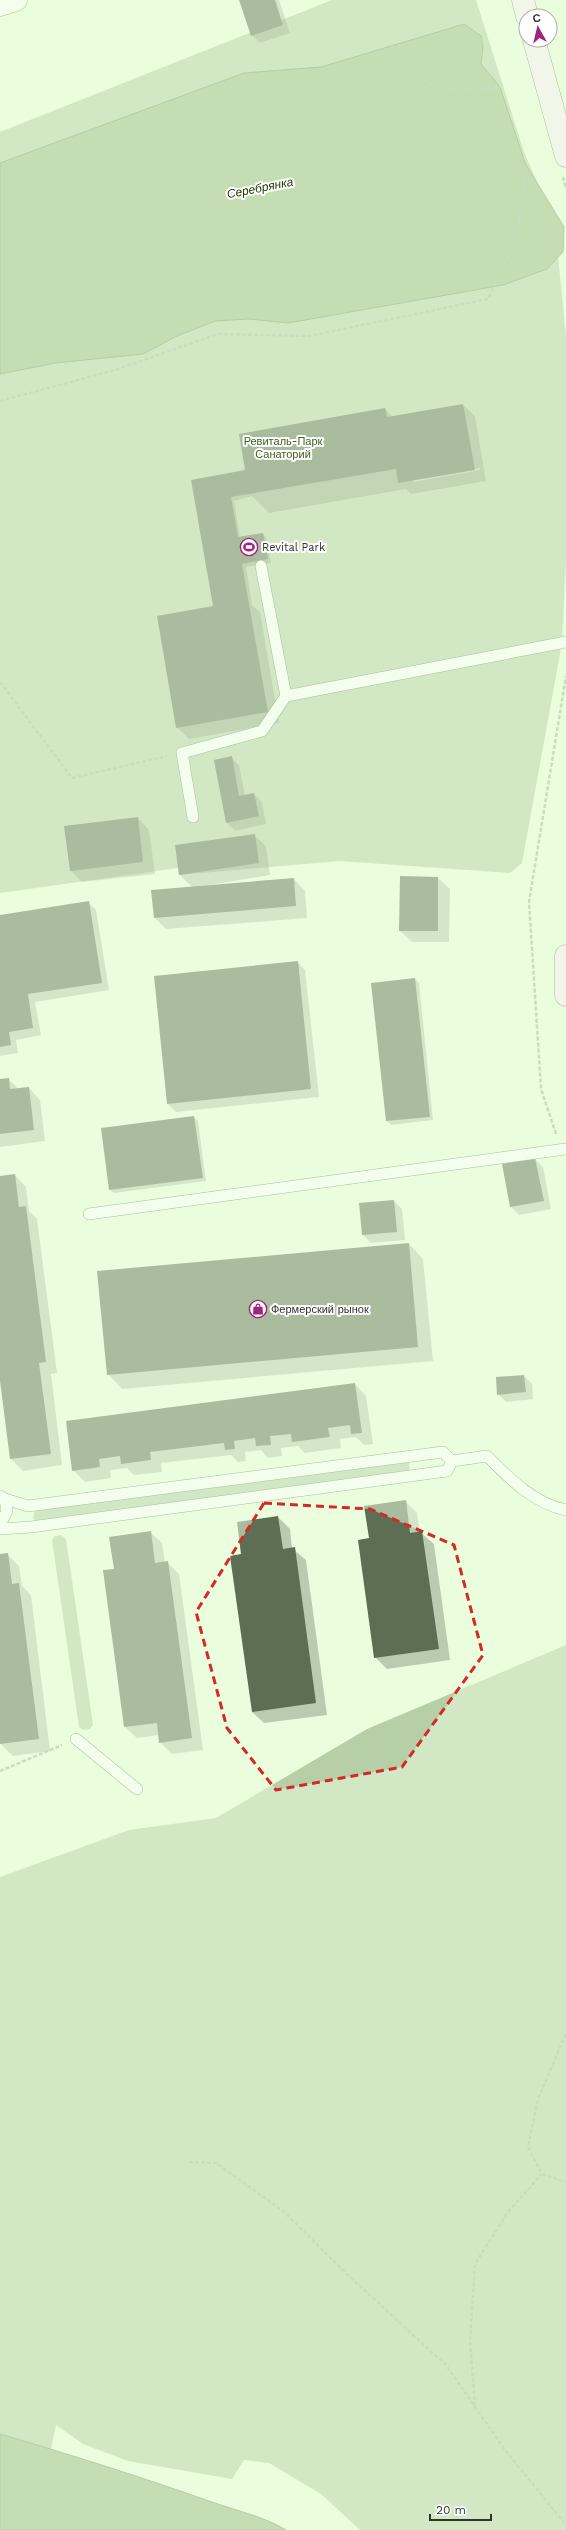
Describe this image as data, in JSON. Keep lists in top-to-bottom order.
{
  "water": ["Серебрянка"],
  "parks": ["Ревиталь-Парк Санаторий"],
  "places": {
    "sports": ["Revital Park"],
    "shop": ["Фермерский рынок"]
  },
  "scale_bar": "20 m",
  "north": "top"
}
